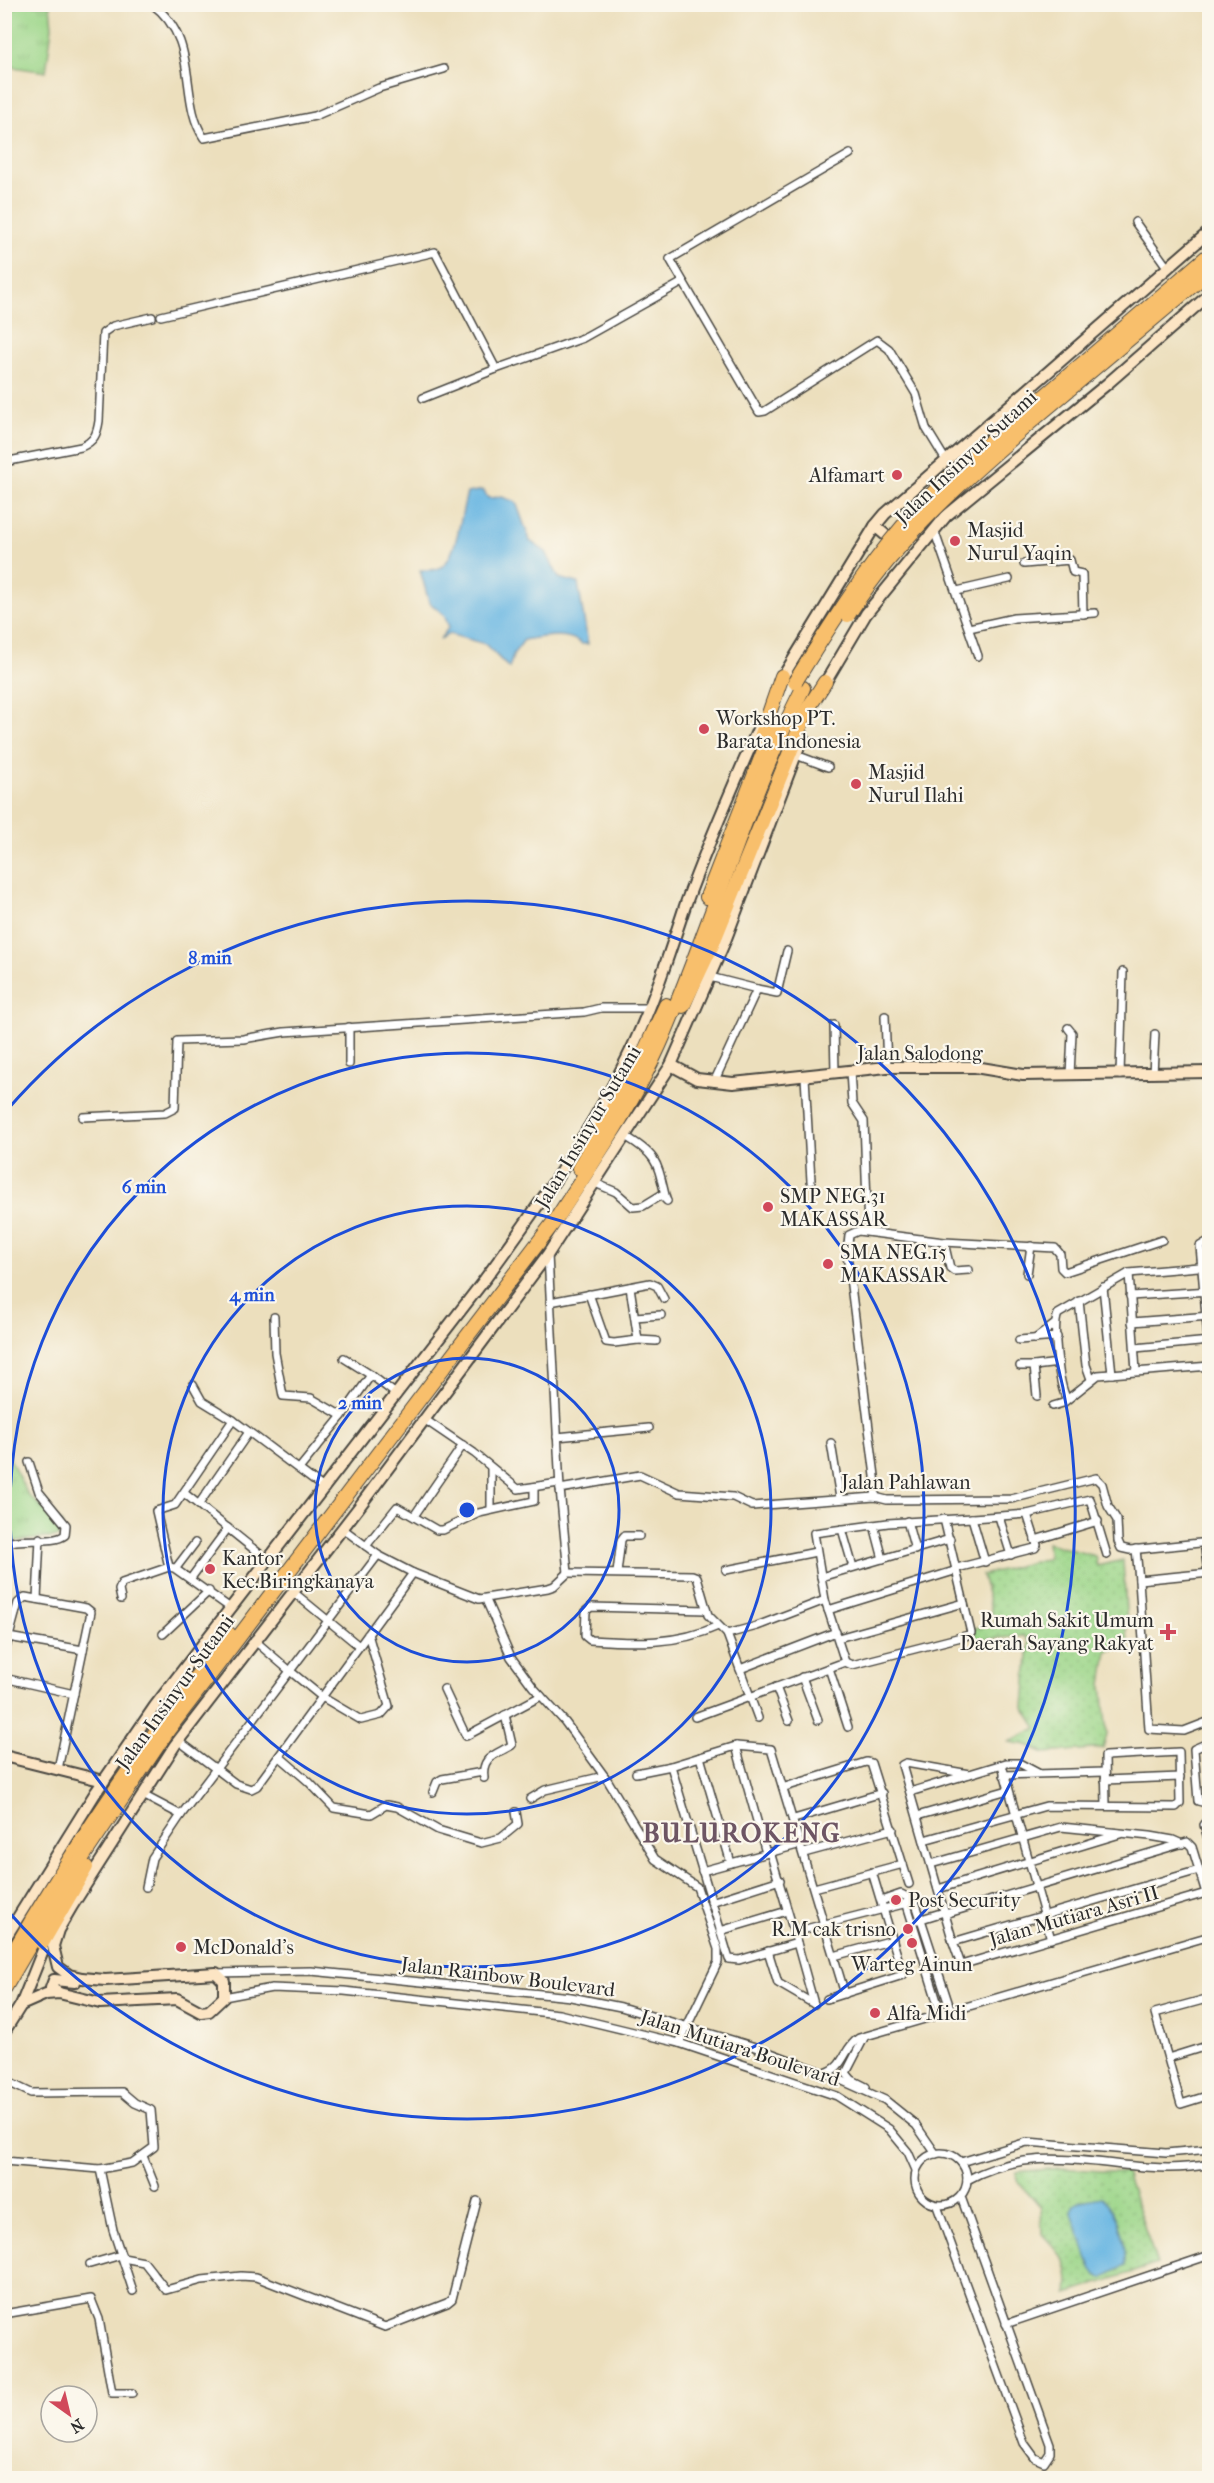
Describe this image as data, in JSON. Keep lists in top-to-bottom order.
{
  "streets": {
    "highway": ["Jalan Insinyur Sutami"],
    "street": [
      "Jalan Salodong",
      "Jalan Pahlawan",
      "Jalan Mutiara Asri II",
      "Jalan Rainbow Boulevard",
      "Jalan Mutiara Boulevard"
    ]
  },
  "crossings": [
    ["Jalan Rainbow Boulevard", "Jalan Mutiara Boulevard"]
  ],
  "districts": ["BULUROKENG"],
  "places": {
    "other": [
      "Alfamart",
      "Masjid Nurul Yaqin",
      "Workshop PT. Barata Indonesia",
      "Masjid Nurul Ilahi",
      "SMP NEG.31 MAKASSAR",
      "SMA NEG.15 MAKASSAR",
      "Kantor Kec.Biringkanaya",
      "Post Security",
      "R.M cak trisno",
      "Warteg Ainun",
      "McDonald's",
      "Alfa Midi"
    ],
    "health": ["Rumah Sakit Umum Daerah Sayang Rakyat"]
  },
  "north": "bottom right",
  "rings": [
    "8 min",
    "6 min",
    "4 min",
    "2 min"
  ]
}
